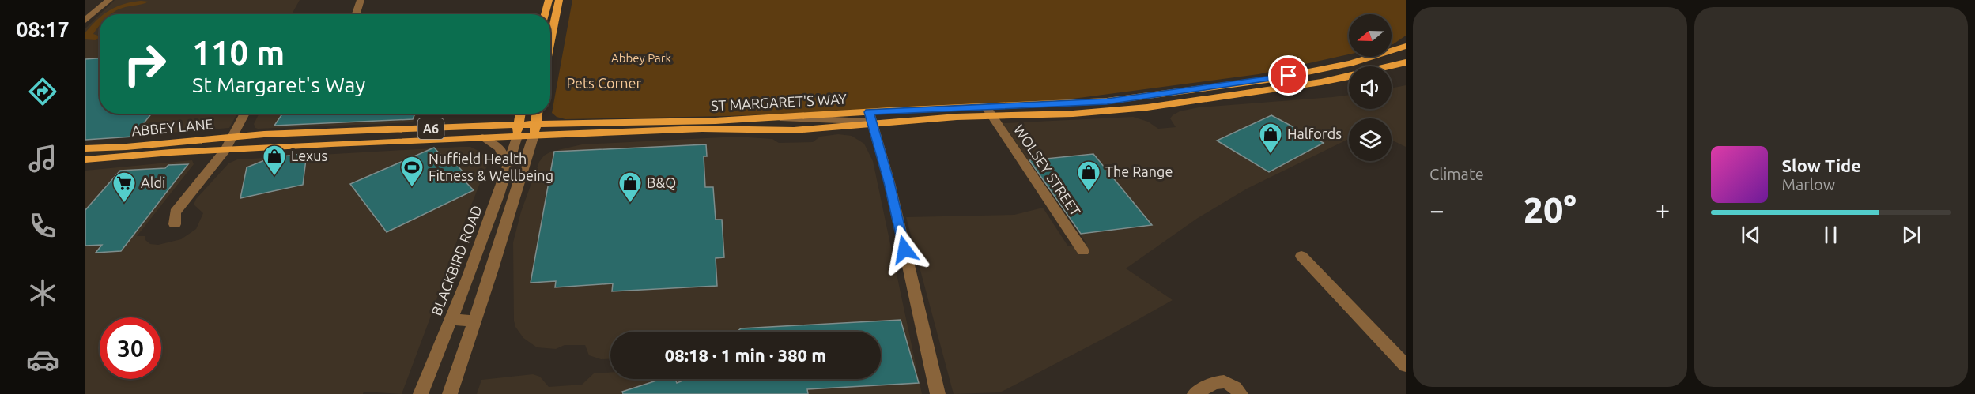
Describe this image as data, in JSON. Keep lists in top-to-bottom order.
{
  "streets": {
    "main road": ["ST MARGARET'S WAY", "ABBEY LANE", "A6"],
    "street": ["WOLSEY STREET", "BLACKBIRD ROAD"]
  },
  "crossings": [
    ["ST MARGARET'S WAY", "ABBEY LANE"],
    ["ST MARGARET'S WAY", "WOLSEY STREET"],
    ["ST MARGARET'S WAY", "BLACKBIRD ROAD"],
    ["ABBEY LANE", "BLACKBIRD ROAD"]
  ],
  "parks": ["Abbey Park", "Pets Corner"],
  "places": {
    "shop": [
      "Halfords",
      "Lexus",
      "The Range",
      "B&Q"
    ],
    "sports": ["Nuffield Health Fitness & Wellbeing"],
    "supermarket": ["Aldi"]
  },
  "north": "left",
  "page": {
    "tabs": "08:17",
    "tile": "Climate",
    "turn": ["110 m", "St Margaret's Way"],
    "song": ["Slow Tide", "Marlow"],
    "heat": ["−", "20°", "+"],
    "limit": "30",
    "trip": "08:18 · 1 min · 380 m"
  }
}
